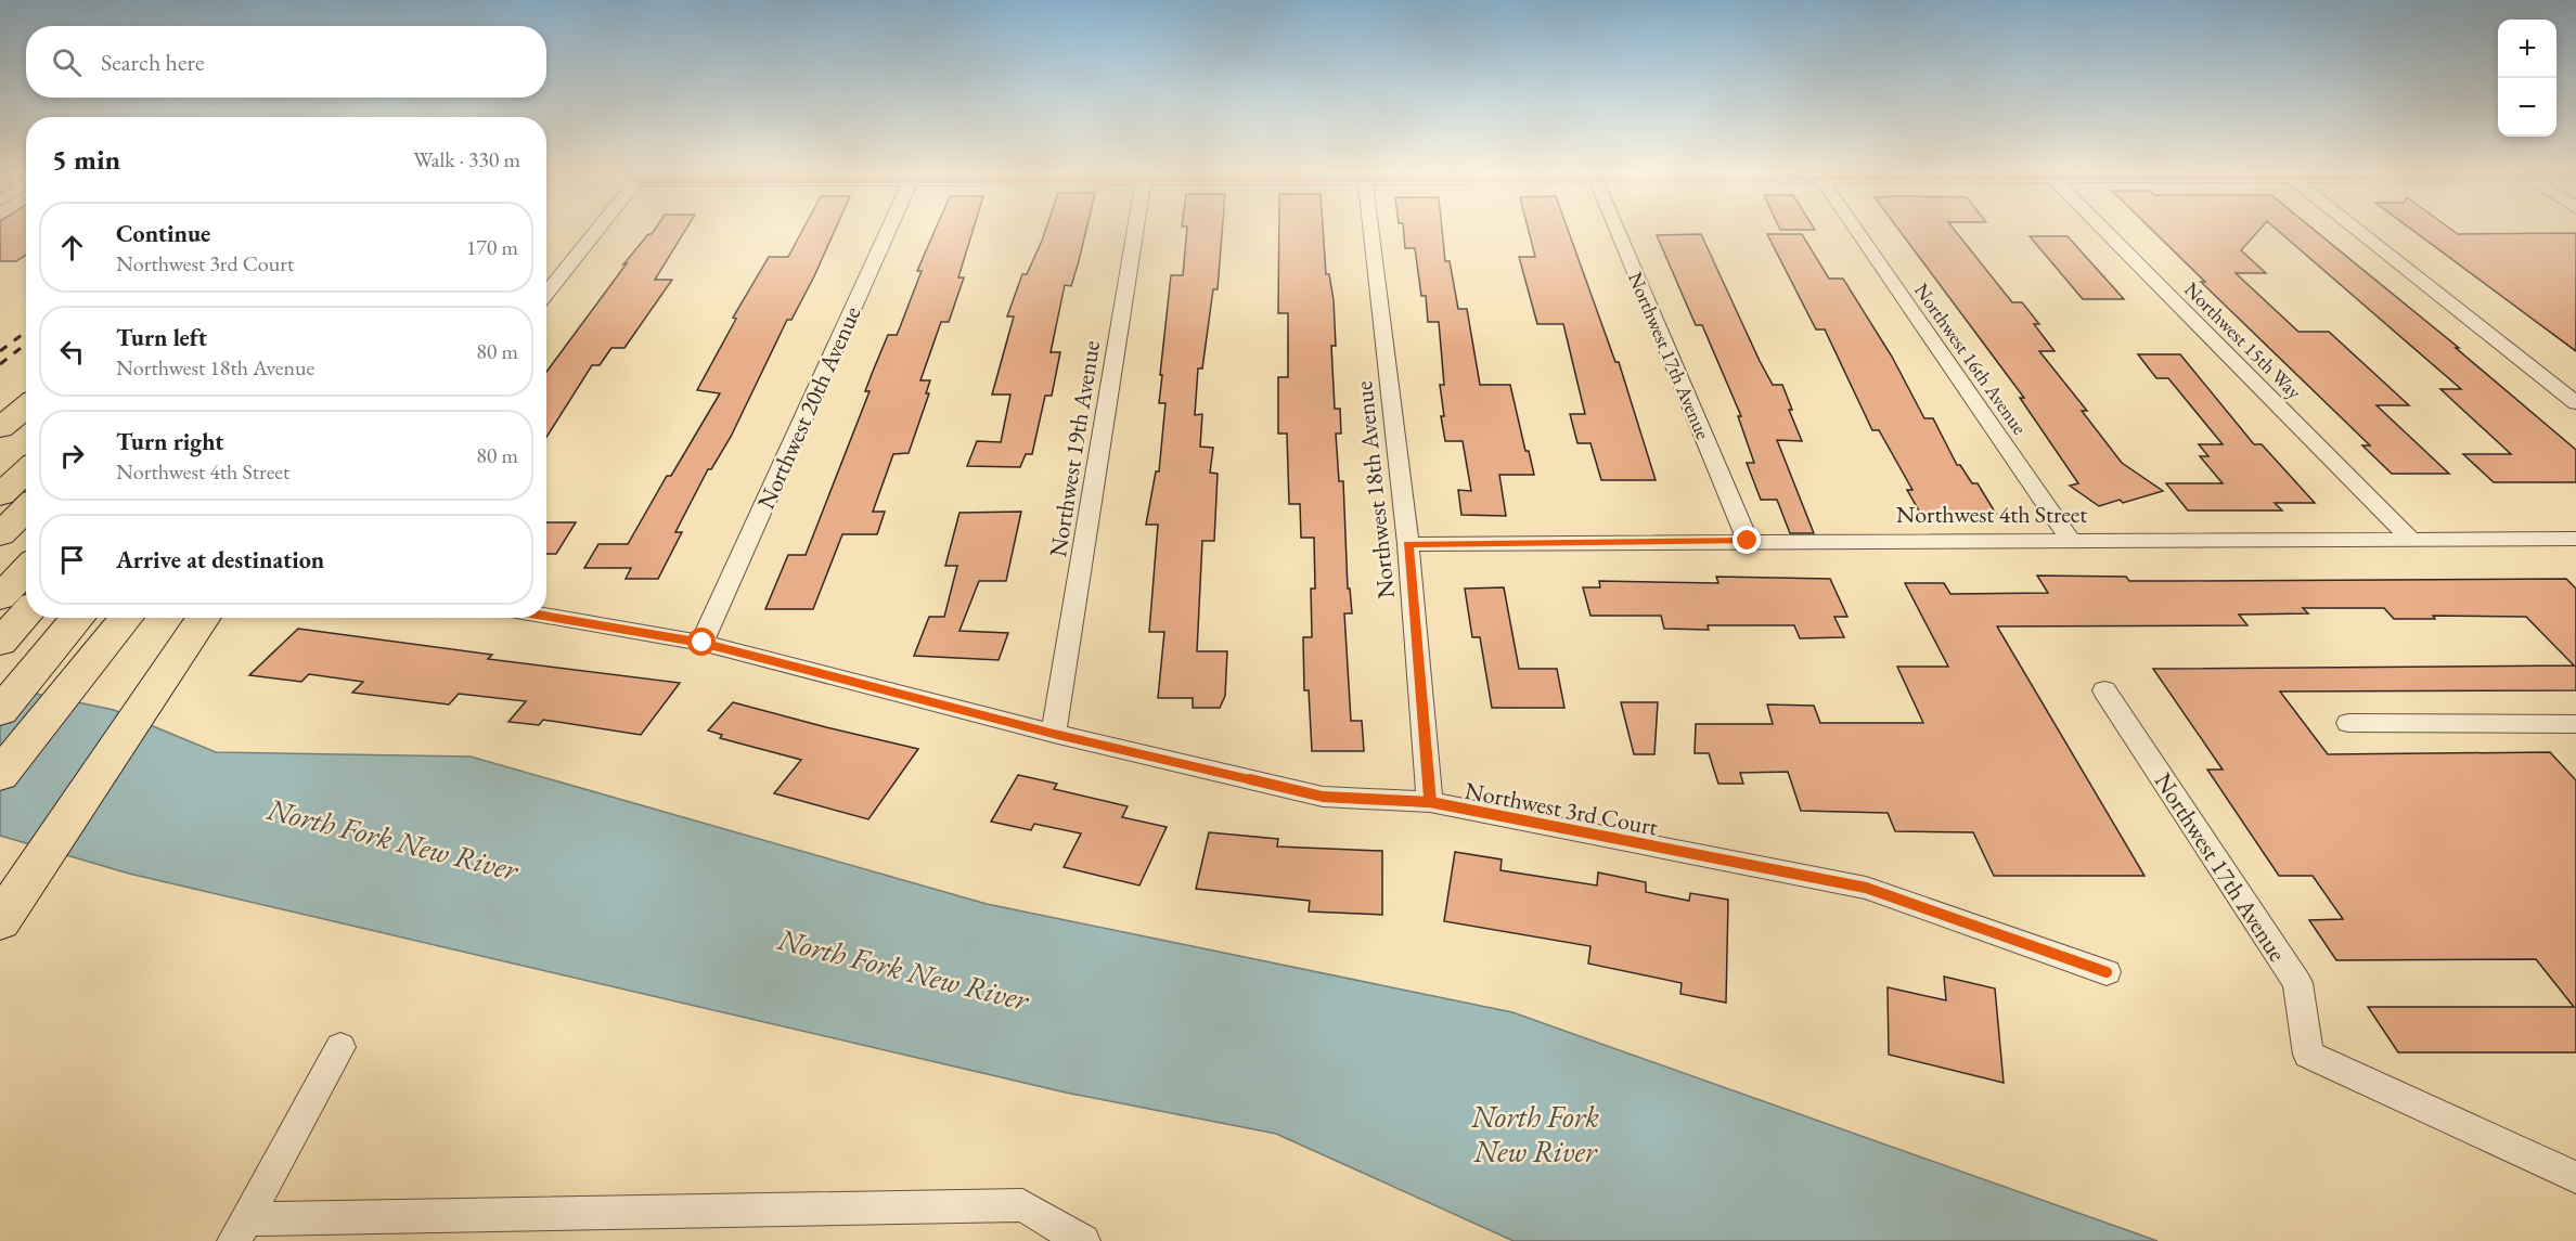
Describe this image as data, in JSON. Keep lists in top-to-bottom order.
{
  "streets": {
    "street": [
      "Northwest 15th Way",
      "Northwest 17th Avenue",
      "Northwest 16th Avenue",
      "Northwest 20th Avenue",
      "Northwest 19th Avenue",
      "Northwest 18th Avenue",
      "Northwest 4th Street",
      "Northwest 3rd Court"
    ]
  },
  "crossings": [
    ["Northwest 15th Way", "Northwest 4th Street"],
    ["Northwest 17th Avenue", "Northwest 4th Street"],
    ["Northwest 16th Avenue", "Northwest 4th Street"],
    ["Northwest 20th Avenue", "Northwest 3rd Court"],
    ["Northwest 19th Avenue", "Northwest 3rd Court"],
    ["Northwest 18th Avenue", "Northwest 4th Street"],
    ["Northwest 18th Avenue", "Northwest 3rd Court"]
  ],
  "water": ["North Fork New River"],
  "page": {
    "map_buttons": ["+", "−"],
    "search": "Search here",
    "heading": ["5 min", "Walk · 330 m"],
    "list": [
      ["Continue", "Northwest 3rd Court", "170 m"],
      ["Turn left", "Northwest 18th Avenue", "80 m"],
      ["Turn right", "Northwest 4th Street", "80 m"],
      "Arrive at destination"
    ]
  }
}
